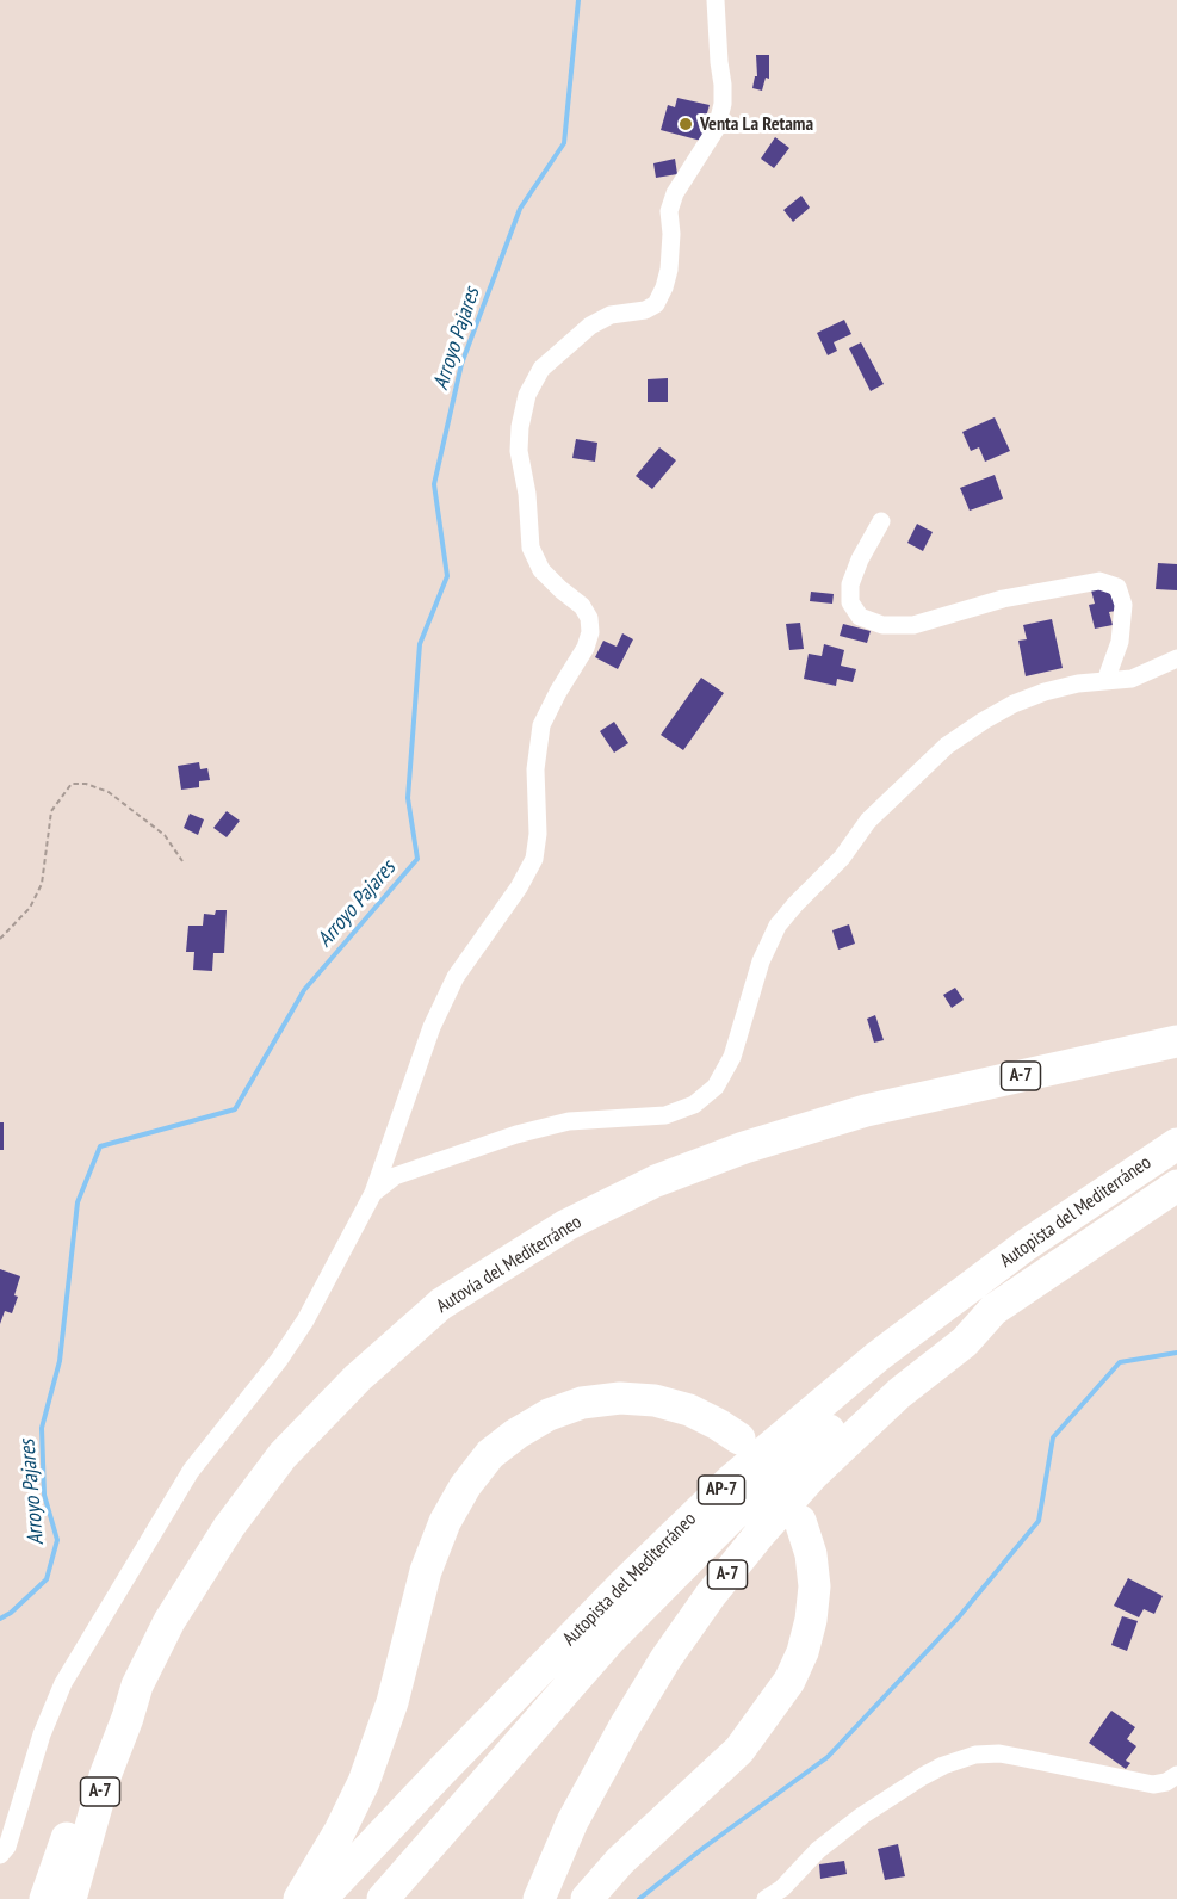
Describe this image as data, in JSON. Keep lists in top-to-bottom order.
{
  "streets": {
    "highway": [
      "A-7",
      "Autopista del Mediterráneo",
      "Autovía del Mediterráneo",
      "AP-7"
    ]
  },
  "crossings": [
    ["A-7", "Autopista del Mediterráneo"]
  ],
  "water": ["Arroyo Pajares"],
  "places": ["Venta La Retama"]
}
